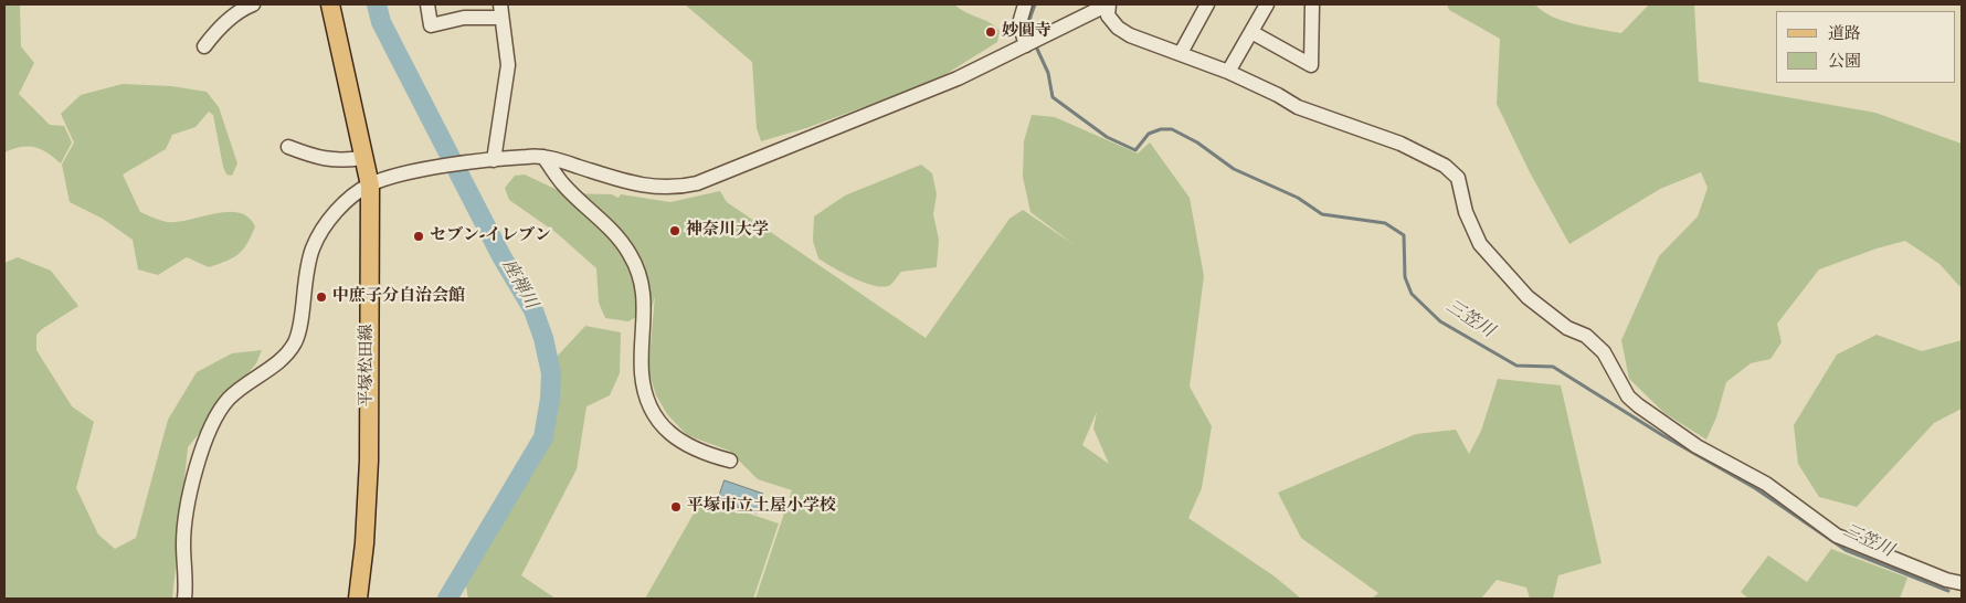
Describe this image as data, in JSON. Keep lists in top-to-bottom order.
{
  "streets": {
    "main road": ["平塚松田線"]
  },
  "water": ["座禅川", "三笠川"],
  "places": [
    "妙圓寺",
    "神奈川大学",
    "セブン-イレブン",
    "中庶子分自治会館",
    "平塚市立土屋小学校"
  ],
  "legend": ["道路", "公園"]
}
